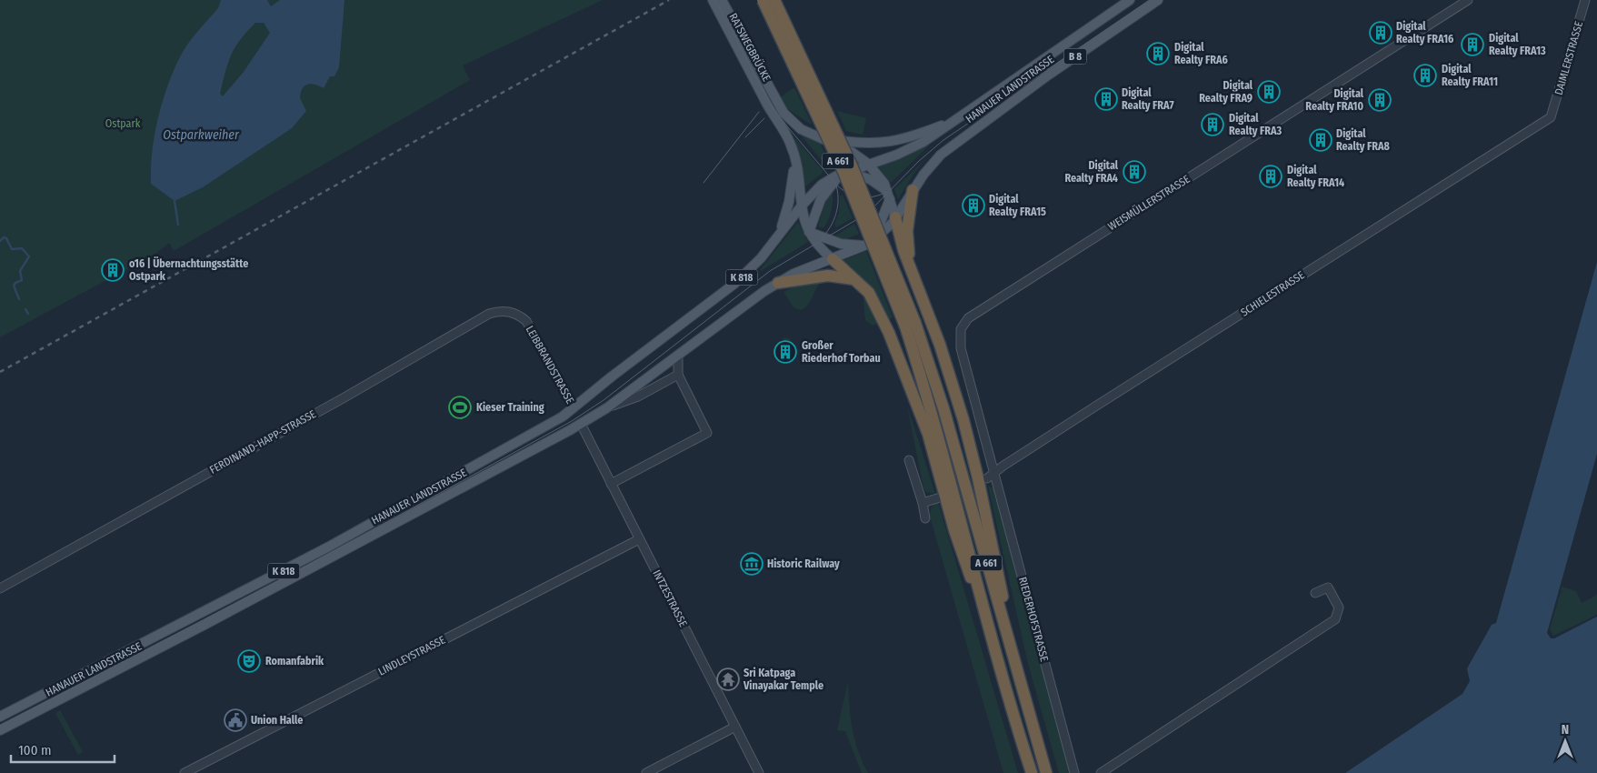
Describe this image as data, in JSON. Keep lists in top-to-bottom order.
{
  "streets": {
    "highway": ["A 661"],
    "main road": [
      "RATSWEGBRÜCKE",
      "B 8",
      "HANAUER LANDSTRASSE",
      "K 818"
    ],
    "street": [
      "DAIMLERSTRASSE",
      "WEISMÜLLERSTRASSE",
      "SCHIELESTRASSE",
      "LEIBBRANDSTRASSE",
      "FERDINAND-HAPP-STRASSE",
      "INTZESTRASSE",
      "RIEDERHOFSTRASSE",
      "LINDLEYSTRASSE"
    ]
  },
  "crossings": [
    ["B 8", "HANAUER LANDSTRASSE"],
    ["B 8", "K 818"],
    ["DAIMLERSTRASSE", "SCHIELESTRASSE"],
    ["HANAUER LANDSTRASSE", "K 818"],
    ["HANAUER LANDSTRASSE", "LEIBBRANDSTRASSE"],
    ["HANAUER LANDSTRASSE", "INTZESTRASSE"],
    ["WEISMÜLLERSTRASSE", "SCHIELESTRASSE"],
    ["WEISMÜLLERSTRASSE", "RIEDERHOFSTRASSE"],
    ["SCHIELESTRASSE", "RIEDERHOFSTRASSE"],
    ["LEIBBRANDSTRASSE", "FERDINAND-HAPP-STRASSE"],
    ["INTZESTRASSE", "LINDLEYSTRASSE"]
  ],
  "water": ["Ostparkweiher"],
  "parks": ["Ostpark"],
  "places": {
    "building": [
      "Digital Realty FRA16",
      "Digital Realty FRA13",
      "Digital Realty FRA6",
      "Digital Realty FRA11",
      "Digital Realty FRA9",
      "Digital Realty FRA7",
      "Digital Realty FRA10",
      "Digital Realty FRA3",
      "Digital Realty FRA8",
      "Digital Realty FRA4",
      "Digital Realty FRA14",
      "Digital Realty FRA15",
      "o16 | Übernachtungsstätte Ostpark",
      "Großer Riederhof Torbau"
    ],
    "sports": ["Kieser Training"],
    "museum": ["Historic Railway"],
    "theatre": ["Romanfabrik"],
    "temple": ["Sri Katpaga Vinayakar Temple"],
    "public building": ["Union Halle"]
  },
  "scale_bar": "100 m",
  "north": "top"
}
